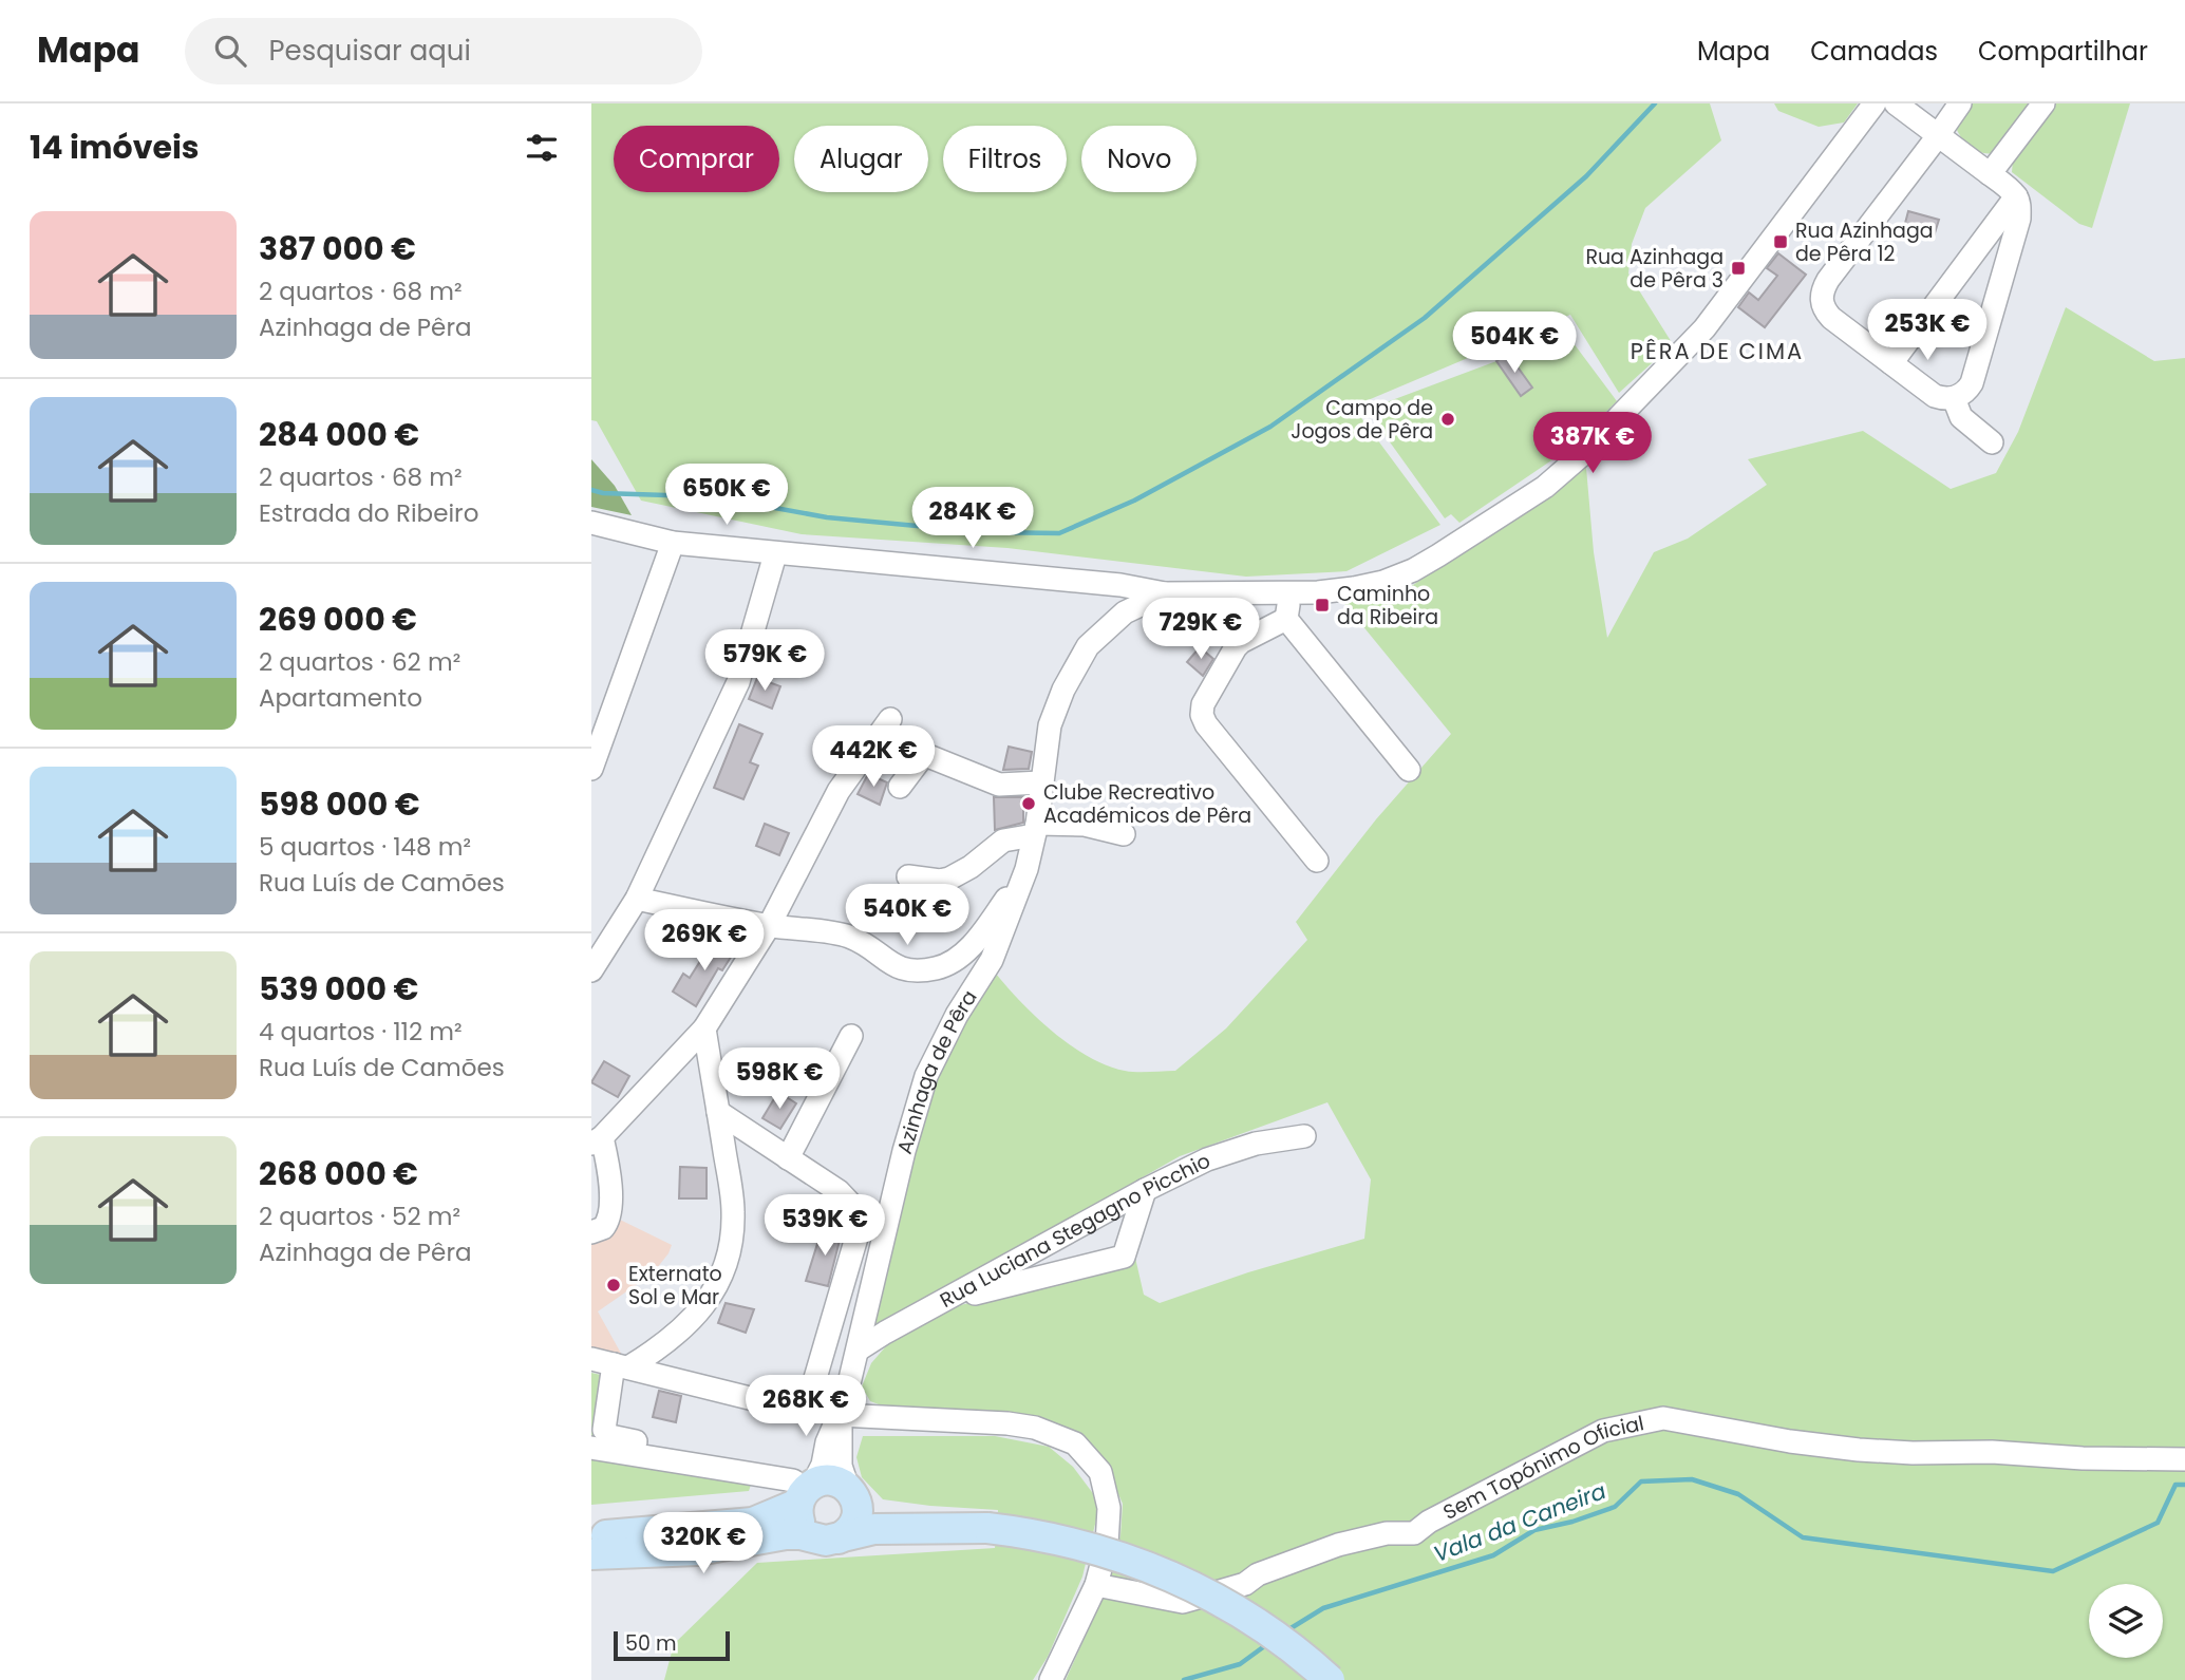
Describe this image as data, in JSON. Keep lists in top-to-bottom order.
{
  "streets": {
    "street": ["Azinhaga de Pêra", "Rua Luciana Stegagno Picchio", "Sem Topónimo Oficial"]
  },
  "crossings": [
    ["Azinhaga de Pêra", "Rua Luciana Stegagno Picchio"]
  ],
  "districts": ["PÊRA DE CIMA"],
  "water": ["Vala da Caneira"],
  "places": {
    "transit": ["Rua Azinhaga de Pêra 12", "Rua Azinhaga de Pêra 3", "Caminho da Ribeira"],
    "other": ["Campo de Jogos de Pêra", "Clube Recreativo Académicos de Pêra", "Externato Sol e Mar"]
  },
  "scale_bar": "50 m",
  "page": {
    "header": "Mapa",
    "search": "Pesquisar aqui",
    "nav": ["Mapa", "Camadas", "Compartilhar"],
    "heading": "14 imóveis",
    "chip": [
      "Comprar",
      "Alugar",
      "Filtros",
      "Novo"
    ],
    "list": [
      {
        "name": "387 000 €",
        "note": "2 quartos · 68 m² · Azinhaga de Pêra"
      },
      {
        "name": "284 000 €",
        "note": "2 quartos · 68 m² · Estrada do Ribeiro"
      },
      {
        "name": "269 000 €",
        "note": "2 quartos · 62 m² · Apartamento"
      },
      {
        "name": "598 000 €",
        "note": "5 quartos · 148 m² · Rua Luís de Camões"
      },
      {
        "name": "539 000 €",
        "note": "4 quartos · 112 m² · Rua Luís de Camões"
      },
      {
        "name": "268 000 €",
        "note": "2 quartos · 52 m² · Azinhaga de Pêra"
      }
    ],
    "price": [
      "253K €",
      "504K €",
      "387K €",
      "650K €",
      "284K €",
      "729K €",
      "579K €",
      "442K €",
      "540K €",
      "269K €",
      "598K €",
      "539K €",
      "268K €",
      "320K €"
    ],
    "scale": "50 m"
  }
}
